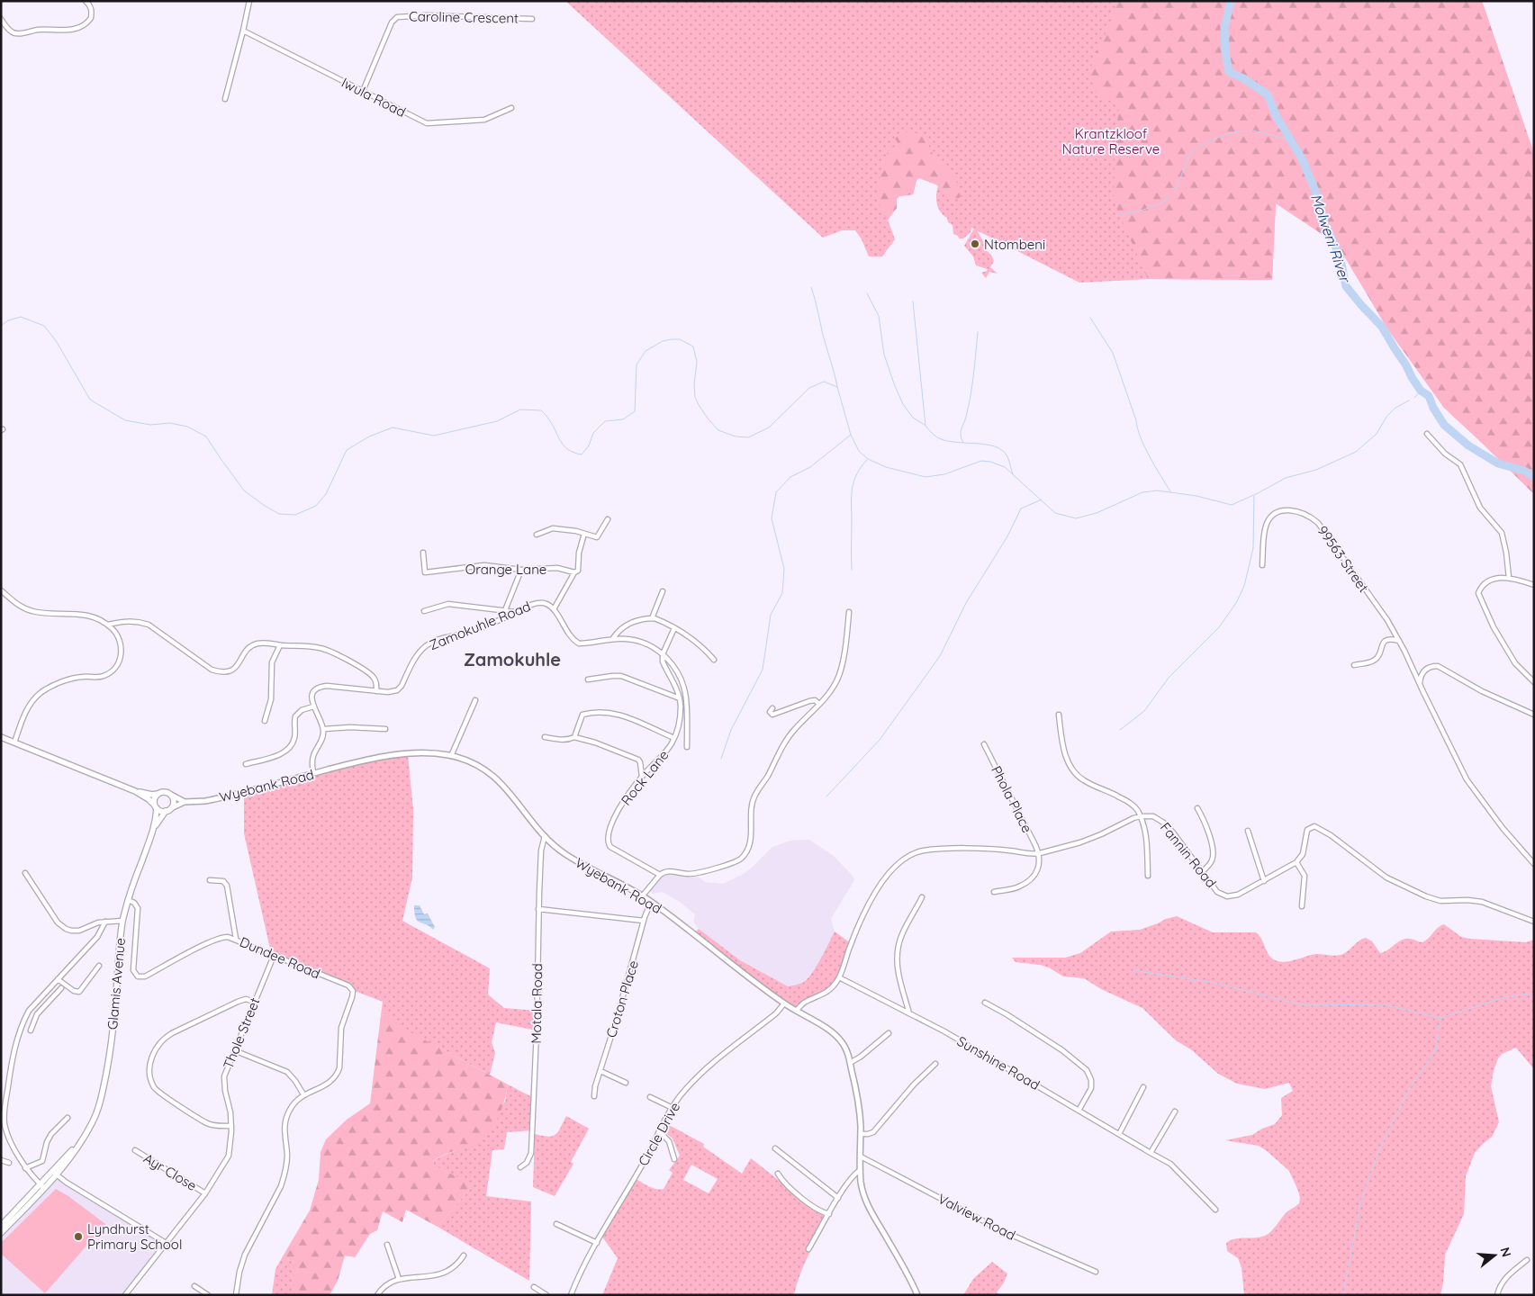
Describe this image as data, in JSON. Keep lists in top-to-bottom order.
{
  "streets": {
    "main road": ["Glamis Avenue"],
    "street": [
      "Caroline Crescent",
      "Iwula Road",
      "99563 Street",
      "Orange Lane",
      "Zamokuhle Road",
      "Rock Lane",
      "Wyebank Road",
      "Phola Place",
      "Fannin Road",
      "Dundee Road",
      "Croton Place",
      "Motala Road",
      "Thole Street",
      "Sunshine Road",
      "Circle Drive",
      "Ayr Close",
      "Valview Road"
    ]
  },
  "crossings": [
    ["Caroline Crescent", "Iwula Road"],
    ["Wyebank Road", "Glamis Avenue"],
    ["Wyebank Road", "Croton Place"],
    ["Wyebank Road", "Motala Road"],
    ["Wyebank Road", "Circle Drive"],
    ["Wyebank Road", "Valview Road"],
    ["Dundee Road", "Glamis Avenue"],
    ["Dundee Road", "Thole Street"],
    ["Thole Street", "Ayr Close"]
  ],
  "districts": ["Zamokuhle"],
  "water": ["Molweni River"],
  "parks": ["Krantzkloof Nature Reserve"],
  "places": ["Ntombeni", "Lyndhurst Primary School"],
  "north": "right"
}
